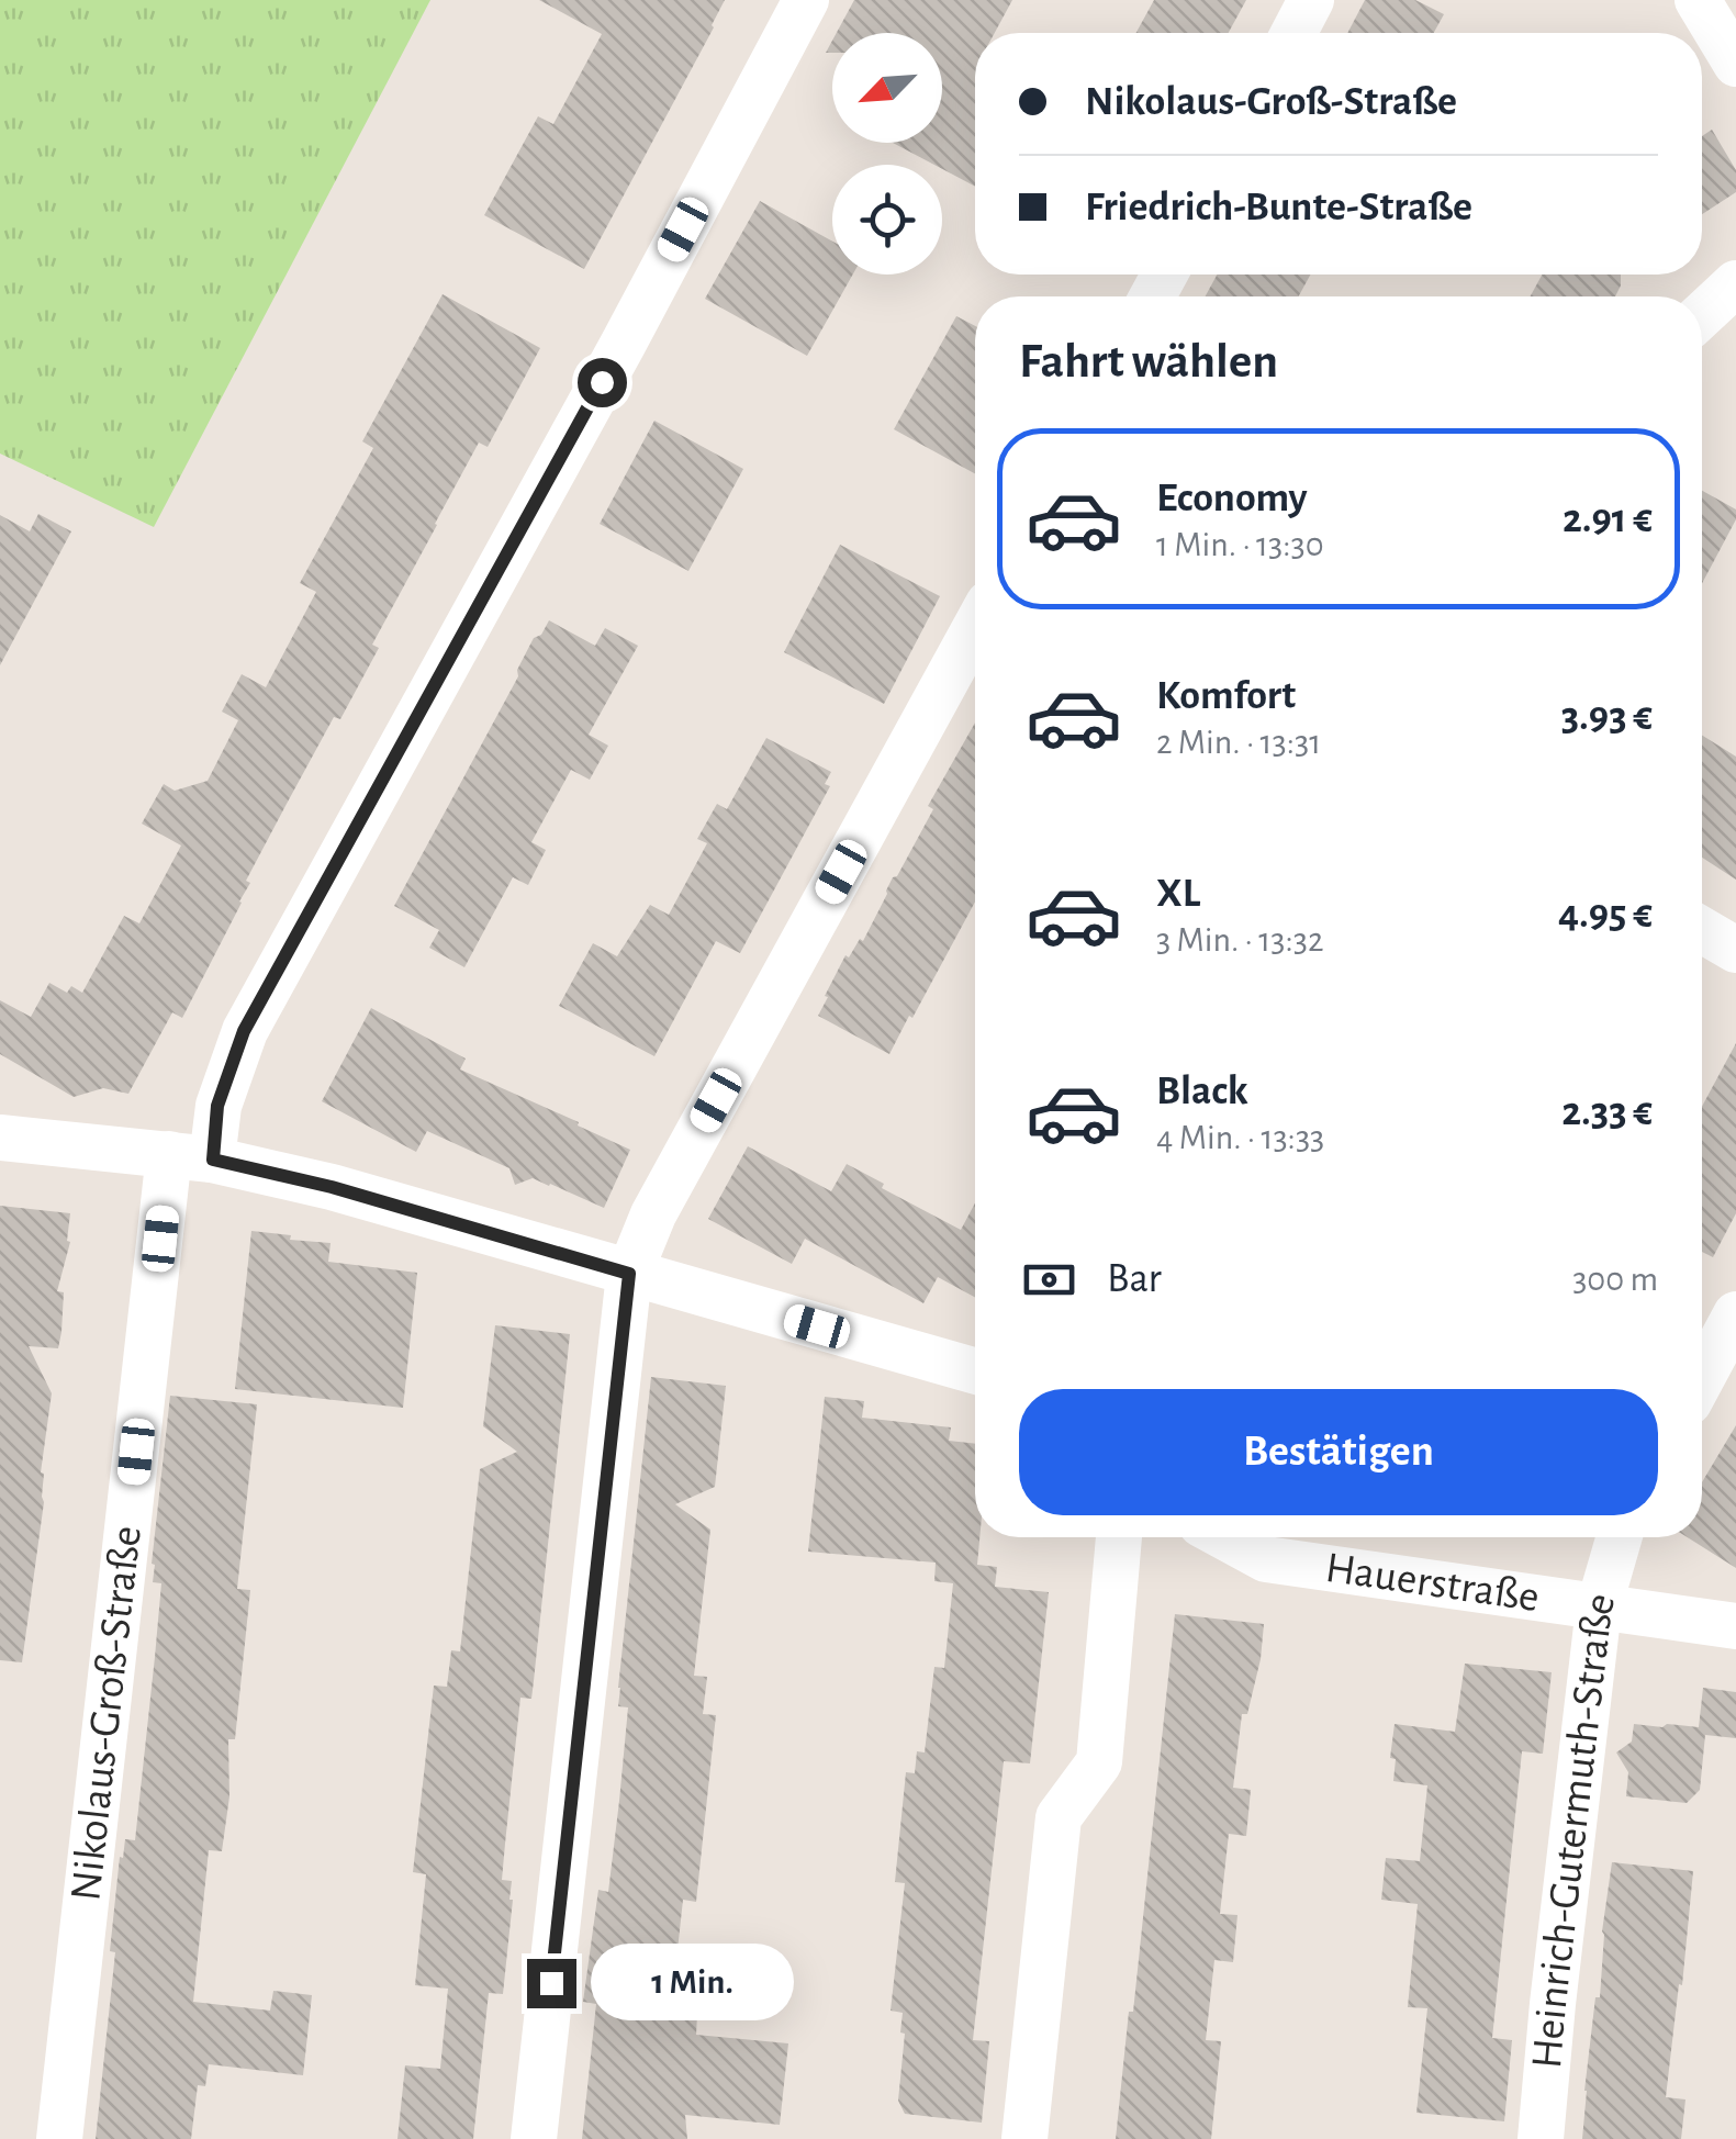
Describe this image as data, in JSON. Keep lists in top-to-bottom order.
{
  "streets": {
    "street": ["Hauerstraße", "Nikolaus-Groß-Straße", "Heinrich-Gutermuth-Straße"]
  },
  "crossings": [
    ["Hauerstraße", "Heinrich-Gutermuth-Straße"]
  ],
  "north": "bottom left",
  "page": {
    "banner": ["Nikolaus-Groß-Straße", "Friedrich-Bunte-Straße"],
    "heading": "Fahrt wählen",
    "list": [
      {
        "name": "Economy",
        "note": "1 Min. · 13:30",
        "value": "2.91 €"
      },
      {
        "name": "Komfort",
        "note": "2 Min. · 13:31",
        "value": "3.93 €"
      },
      {
        "name": "XL",
        "note": "3 Min. · 13:32",
        "value": "4.95 €"
      },
      {
        "name": "Black",
        "note": "4 Min. · 13:33",
        "value": "2.33 €"
      }
    ],
    "pay": ["Bar", "300 m"],
    "buttons": "Bestätigen",
    "bubble": "1 Min."
  }
}
